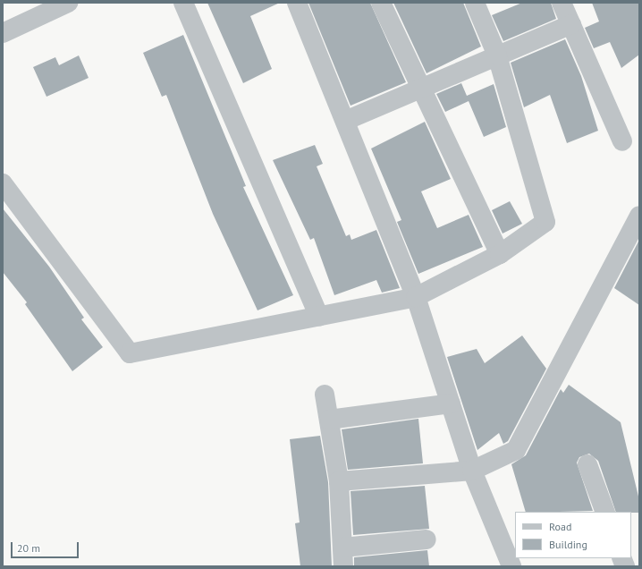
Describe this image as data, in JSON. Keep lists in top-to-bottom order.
{
  "legend": ["Road", "Building"],
  "scale_bar": "20 m"
}
